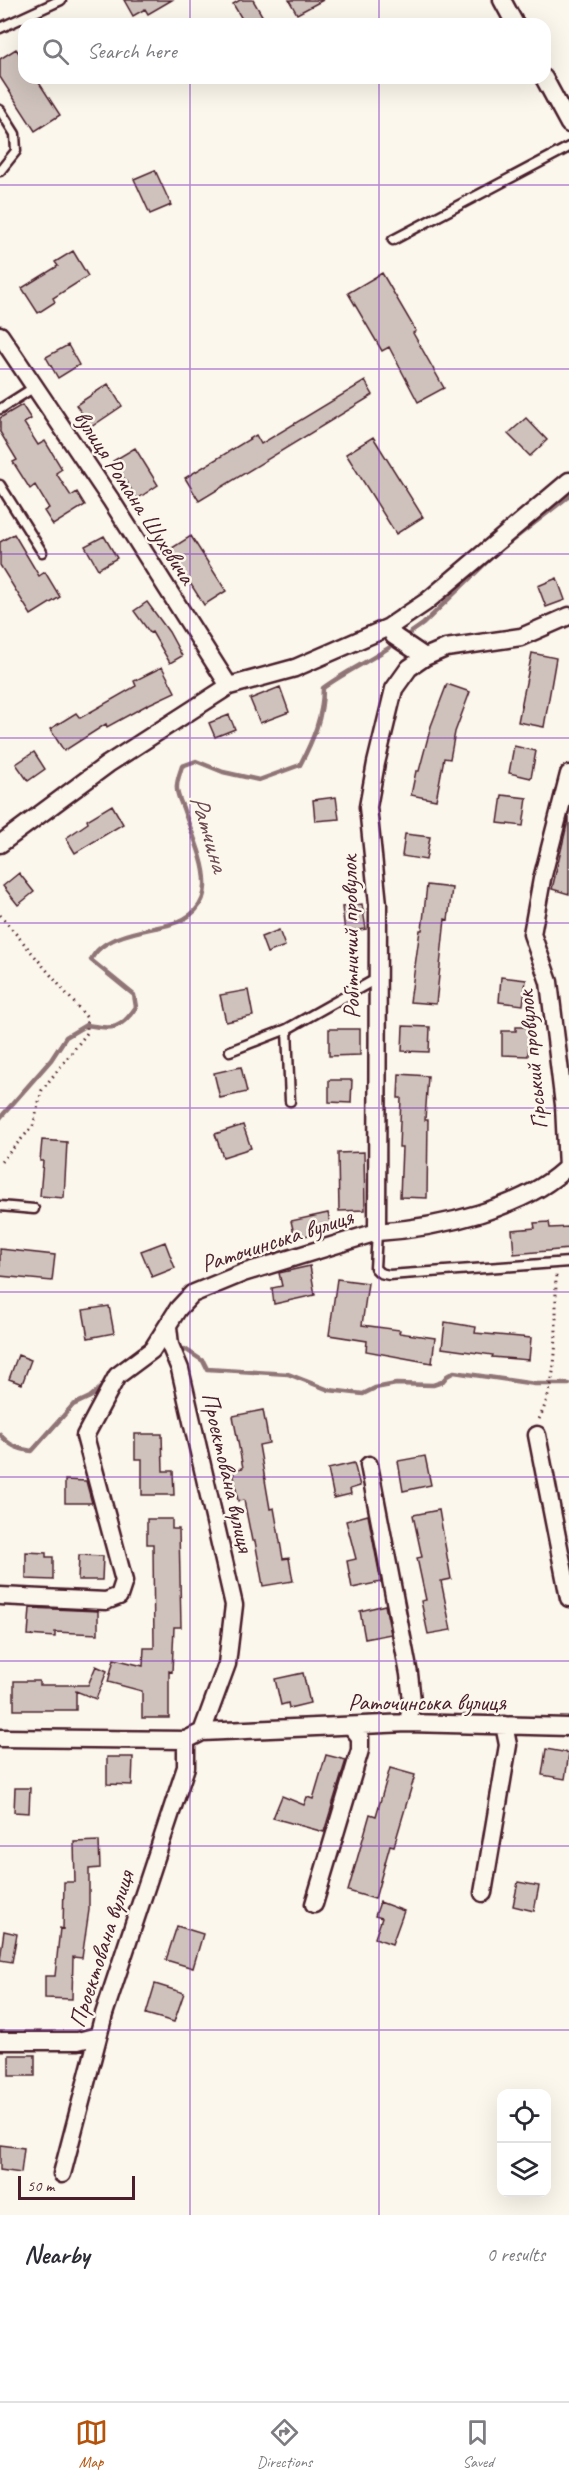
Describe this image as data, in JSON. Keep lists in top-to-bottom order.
{
  "streets": {
    "street": [
      "вулиця Романа Шухевича",
      "Робітничий провулок",
      "Гірський провулок",
      "Раточинська вулиця",
      "Проектована вулиця"
    ]
  },
  "crossings": [
    ["Робітничий провулок", "Раточинська вулиця"],
    ["Гірський провулок", "Раточинська вулиця"],
    ["Раточинська вулиця", "Проектована вулиця"]
  ],
  "water": ["Ратчина"],
  "scale_bar": "50 m",
  "page": {
    "search": "Search here",
    "scale": "50 m",
    "heading": ["Nearby", "0 results"],
    "nav": ["Map", "Directions", "Saved"]
  }
}
